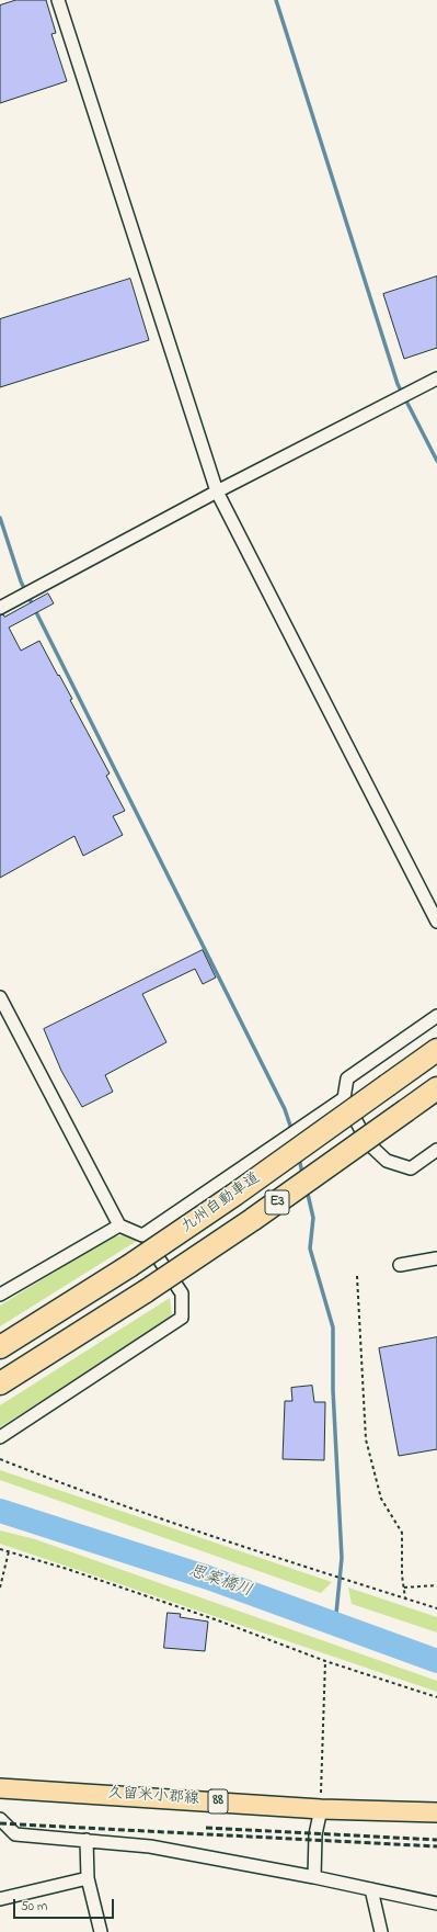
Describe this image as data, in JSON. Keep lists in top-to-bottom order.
{
  "streets": {
    "highway": ["E3", "九州自動車道"],
    "main road": ["久留米小郡線", "88"]
  },
  "water": ["思案橋川"],
  "scale_bar": "50 m"
}
